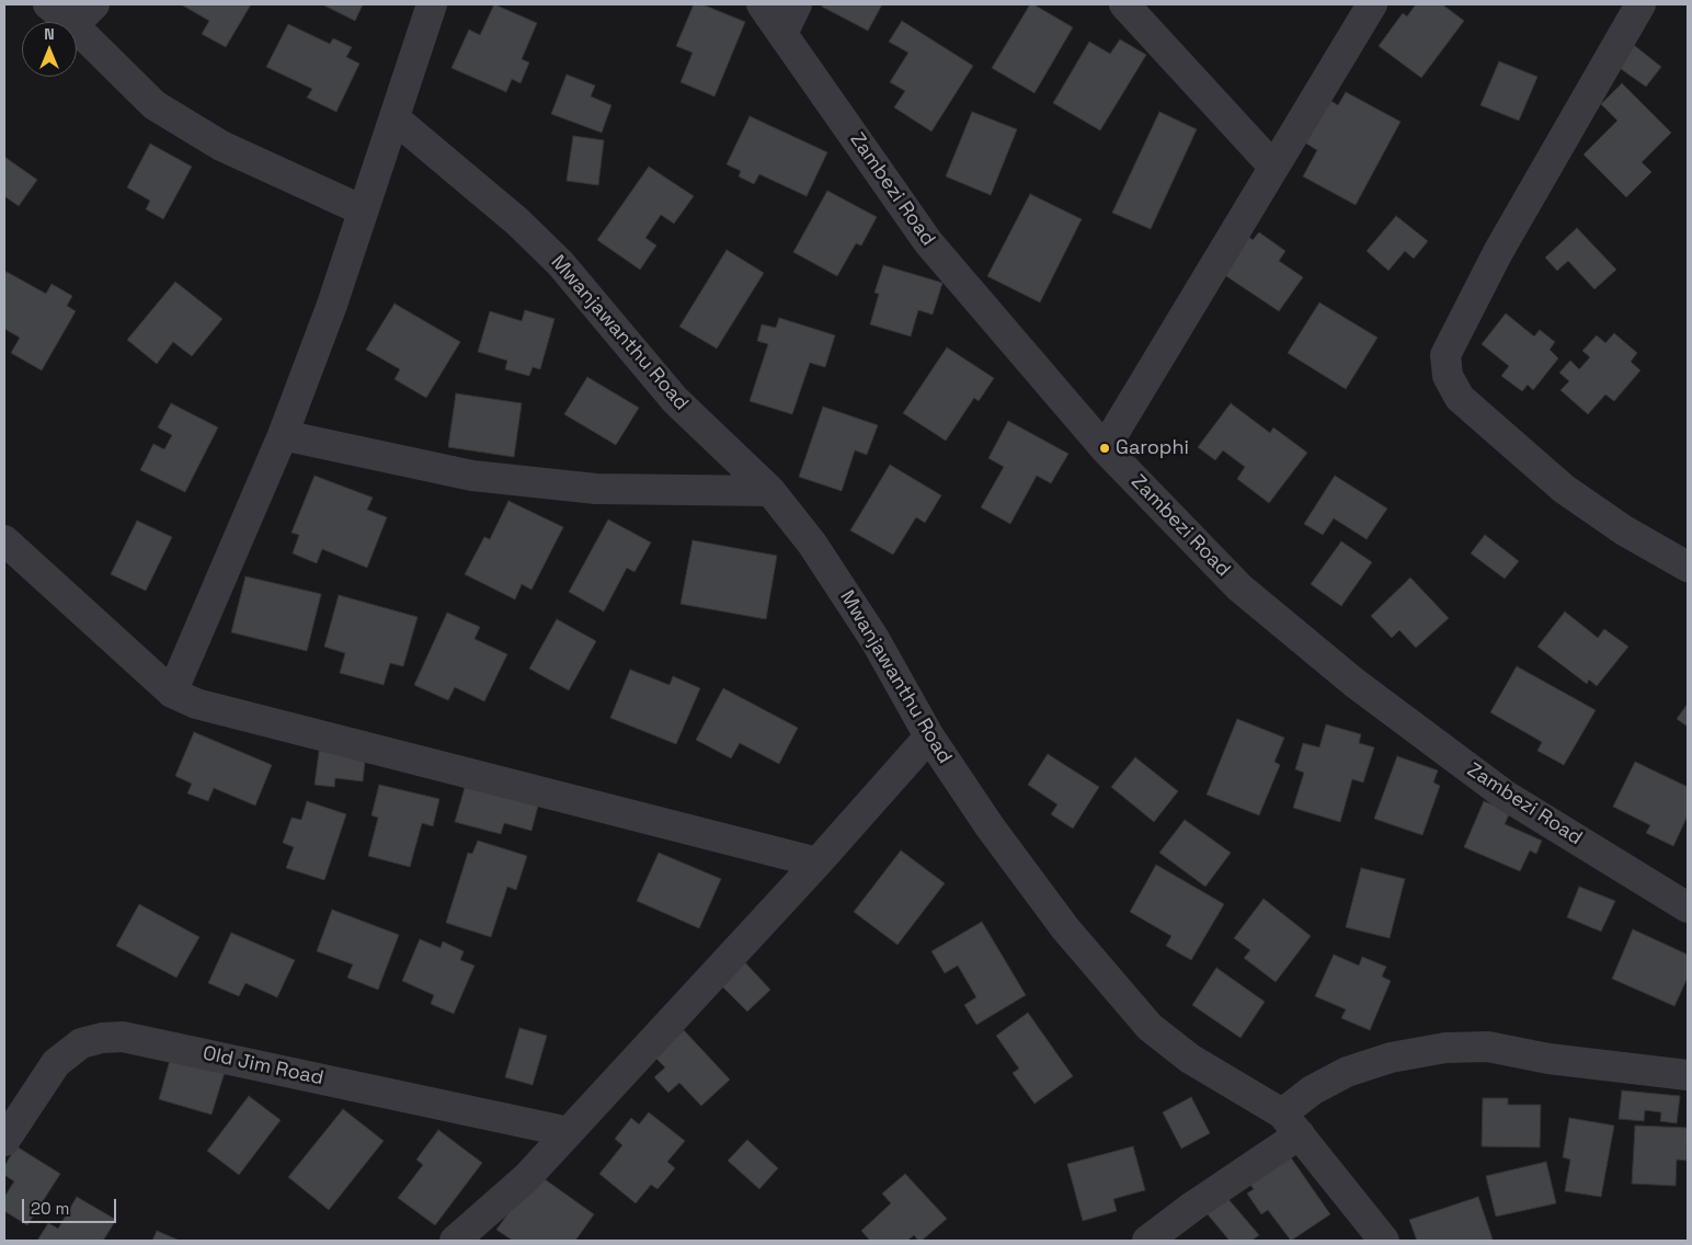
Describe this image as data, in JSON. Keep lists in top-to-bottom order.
{
  "streets": {
    "street": ["Zambezi Road", "Mwanjawanthu Road", "Old Jim Road"]
  },
  "places": ["Garophi"],
  "scale_bar": "20 m",
  "north": "top"
}
